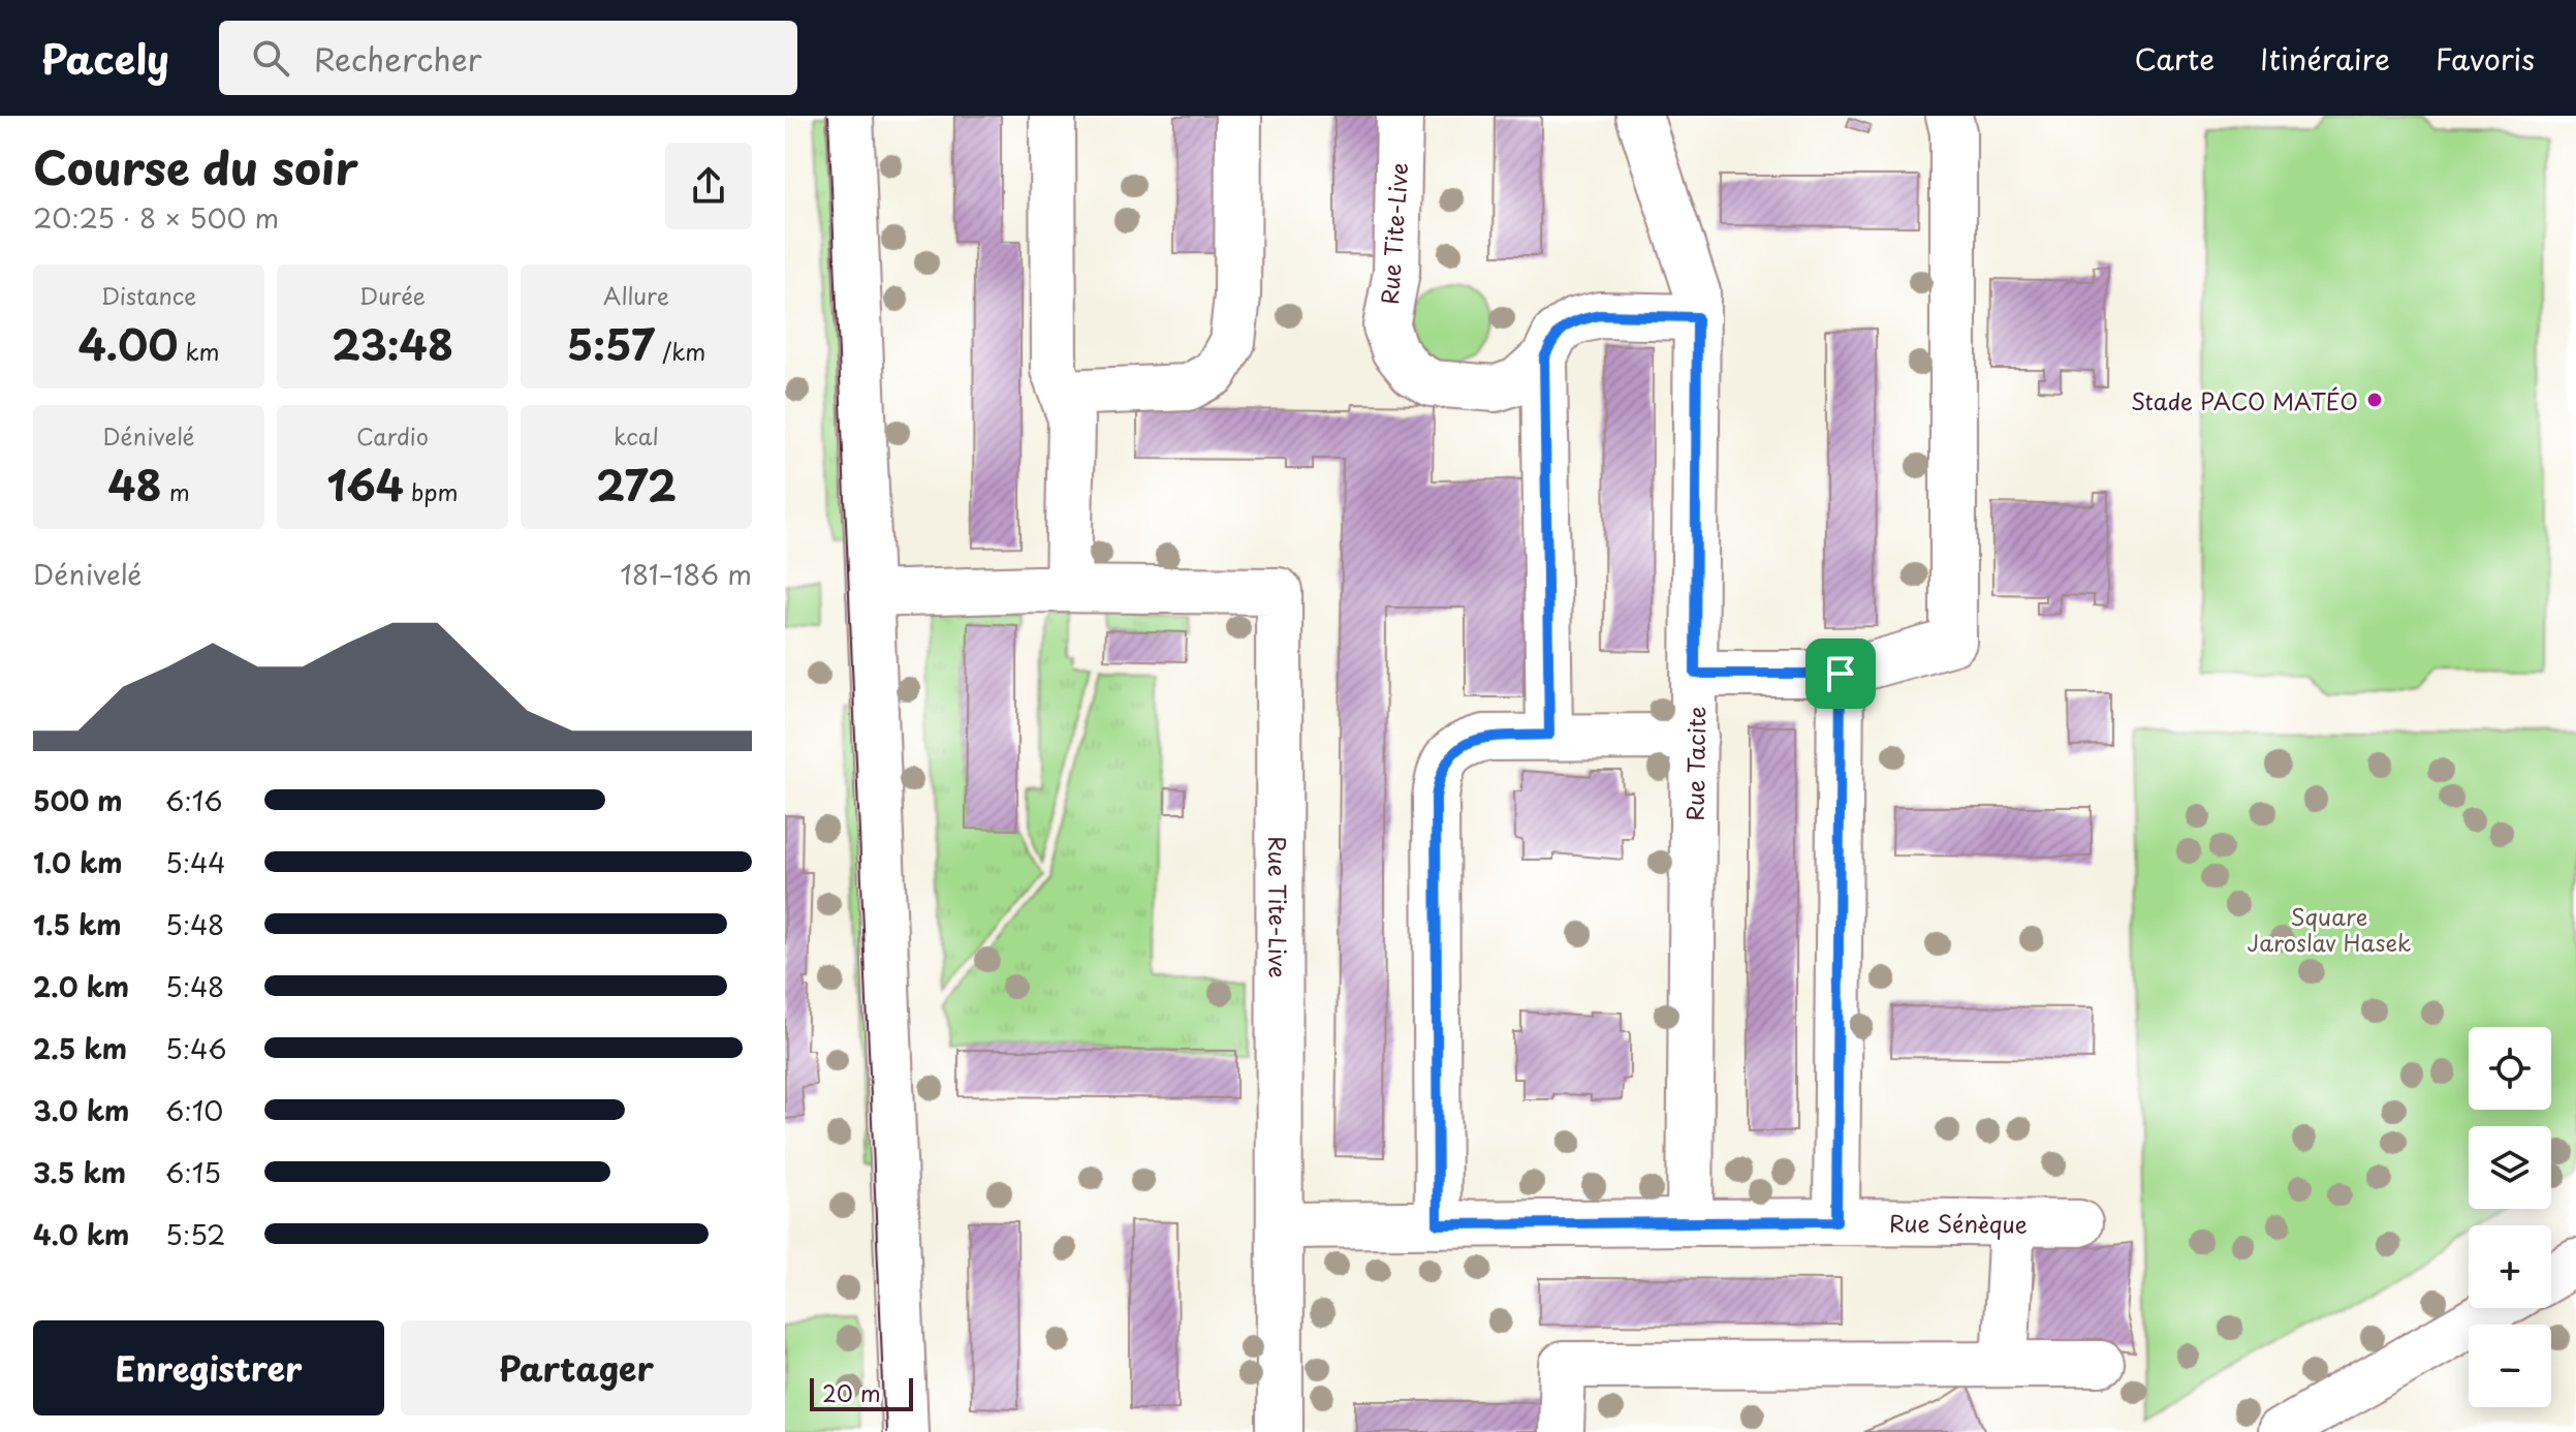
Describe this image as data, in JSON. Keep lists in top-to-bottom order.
{
  "streets": {
    "street": ["Rue Tite-Live", "Rue Tacite", "Rue Sénèque"]
  },
  "crossings": [
    ["Rue Tite-Live", "Rue Tacite"],
    ["Rue Tite-Live", "Rue Sénèque"],
    ["Rue Tacite", "Rue Sénèque"]
  ],
  "parks": ["Square Jaroslav Hasek"],
  "places": ["Stade PACO MATÉO"],
  "scale_bar": "20 m",
  "page": {
    "header": "Pacely",
    "search": "Rechercher",
    "nav": ["Carte", "Itinéraire", "Favoris"],
    "heading": ["Course du soir", "20:25 · 8 × 500 m"],
    "stats": [
      ["Distance", "4.00 km"],
      ["Durée", "23:48"],
      ["Allure", "5:57 /km"],
      ["Dénivelé", "48 m"],
      ["Cardio", "164 bpm"],
      ["kcal", "272"]
    ],
    "chart": ["Dénivelé", "181–186 m"],
    "list": [
      {
        "name": "500 m",
        "note": "6:16"
      },
      {
        "name": "1.0 km",
        "note": "5:44"
      },
      {
        "name": "1.5 km",
        "note": "5:48"
      },
      {
        "name": "2.0 km",
        "note": "5:48"
      },
      {
        "name": "2.5 km",
        "note": "5:46"
      },
      {
        "name": "3.0 km",
        "note": "6:10"
      },
      {
        "name": "3.5 km",
        "note": "6:15"
      },
      {
        "name": "4.0 km",
        "note": "5:52"
      }
    ],
    "map_buttons": ["+", "−"],
    "buttons": ["Enregistrer", "Partager"],
    "scale": "20 m"
  }
}
